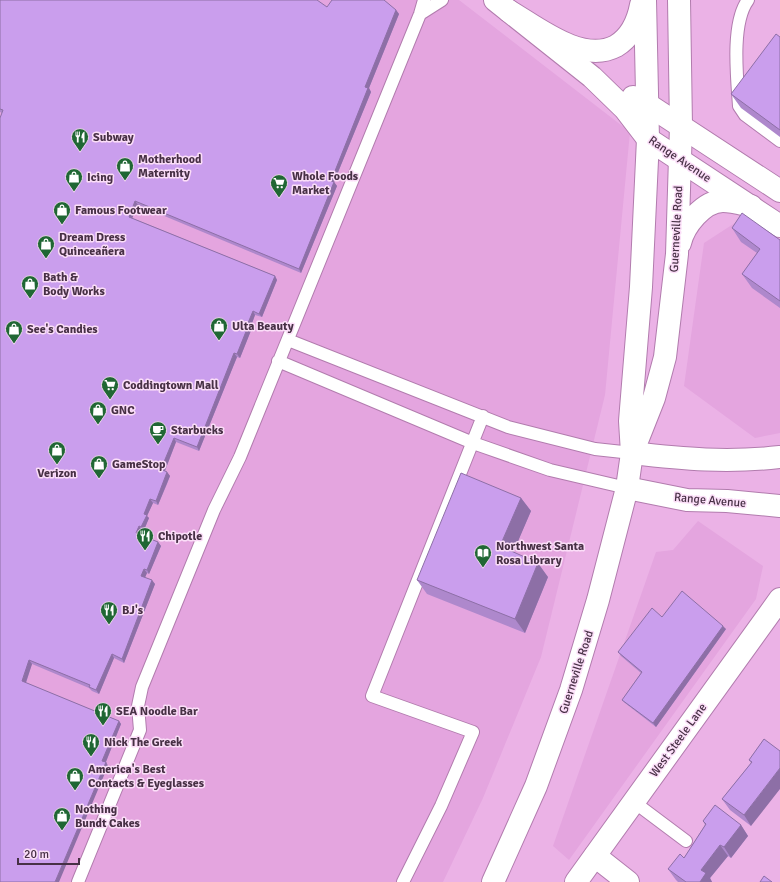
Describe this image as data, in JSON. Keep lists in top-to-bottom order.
{
  "streets": {
    "main road": ["Range Avenue", "Guerneville Road", "West Steele Lane"]
  },
  "crossings": [
    ["Range Avenue", "Guerneville Road"]
  ],
  "places": {
    "restaurant": [
      "Subway",
      "Chipotle",
      "BJ's",
      "SEA Noodle Bar",
      "Nick The Greek"
    ],
    "shop": [
      "Motherhood Maternity",
      "Icing",
      "Famous Footwear",
      "Dream Dress Quinceañera",
      "Bath & Body Works",
      "Ulta Beauty",
      "See's Candies",
      "GNC",
      "Verizon",
      "GameStop",
      "America's Best Contacts & Eyeglasses",
      "Nothing Bundt Cakes"
    ],
    "supermarket": ["Whole Foods Market", "Coddingtown Mall"],
    "cafe": ["Starbucks"],
    "library": ["Northwest Santa Rosa Library"]
  },
  "scale_bar": "20 m"
}
